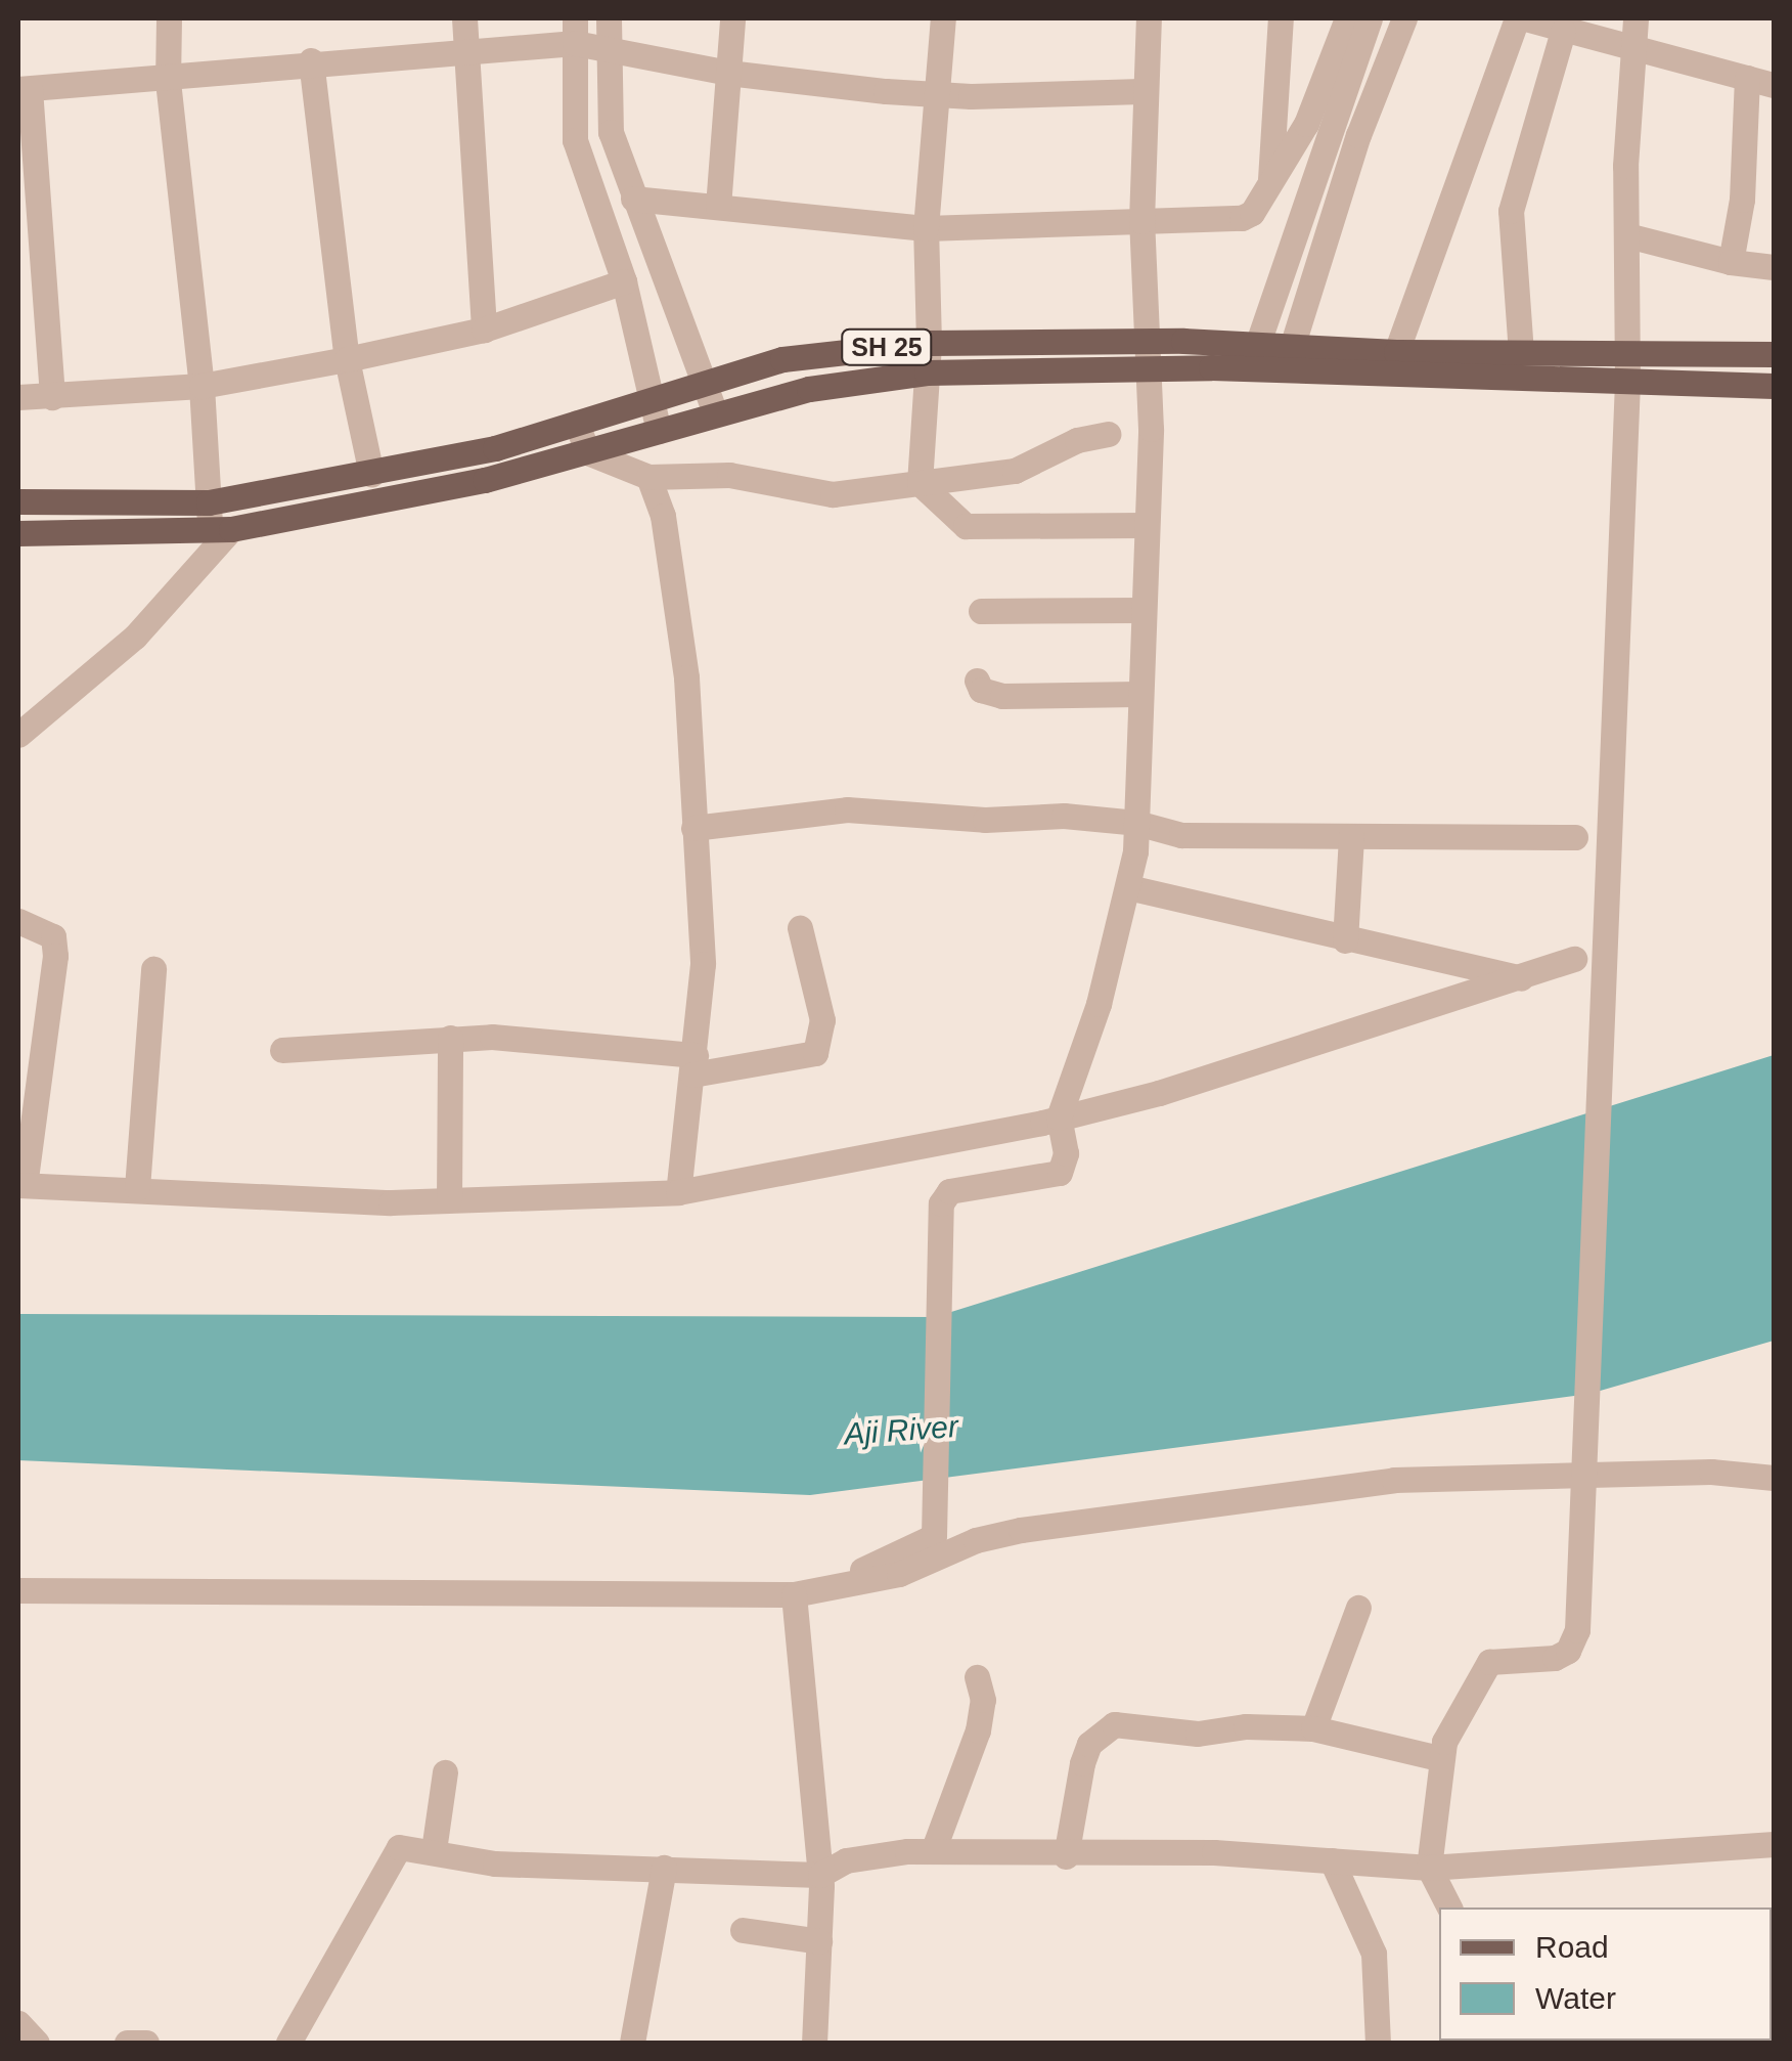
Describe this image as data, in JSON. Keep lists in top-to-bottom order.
{
  "streets": {
    "main road": ["SH 25"]
  },
  "water": ["Aji River"],
  "legend": ["Road", "Water"]
}
